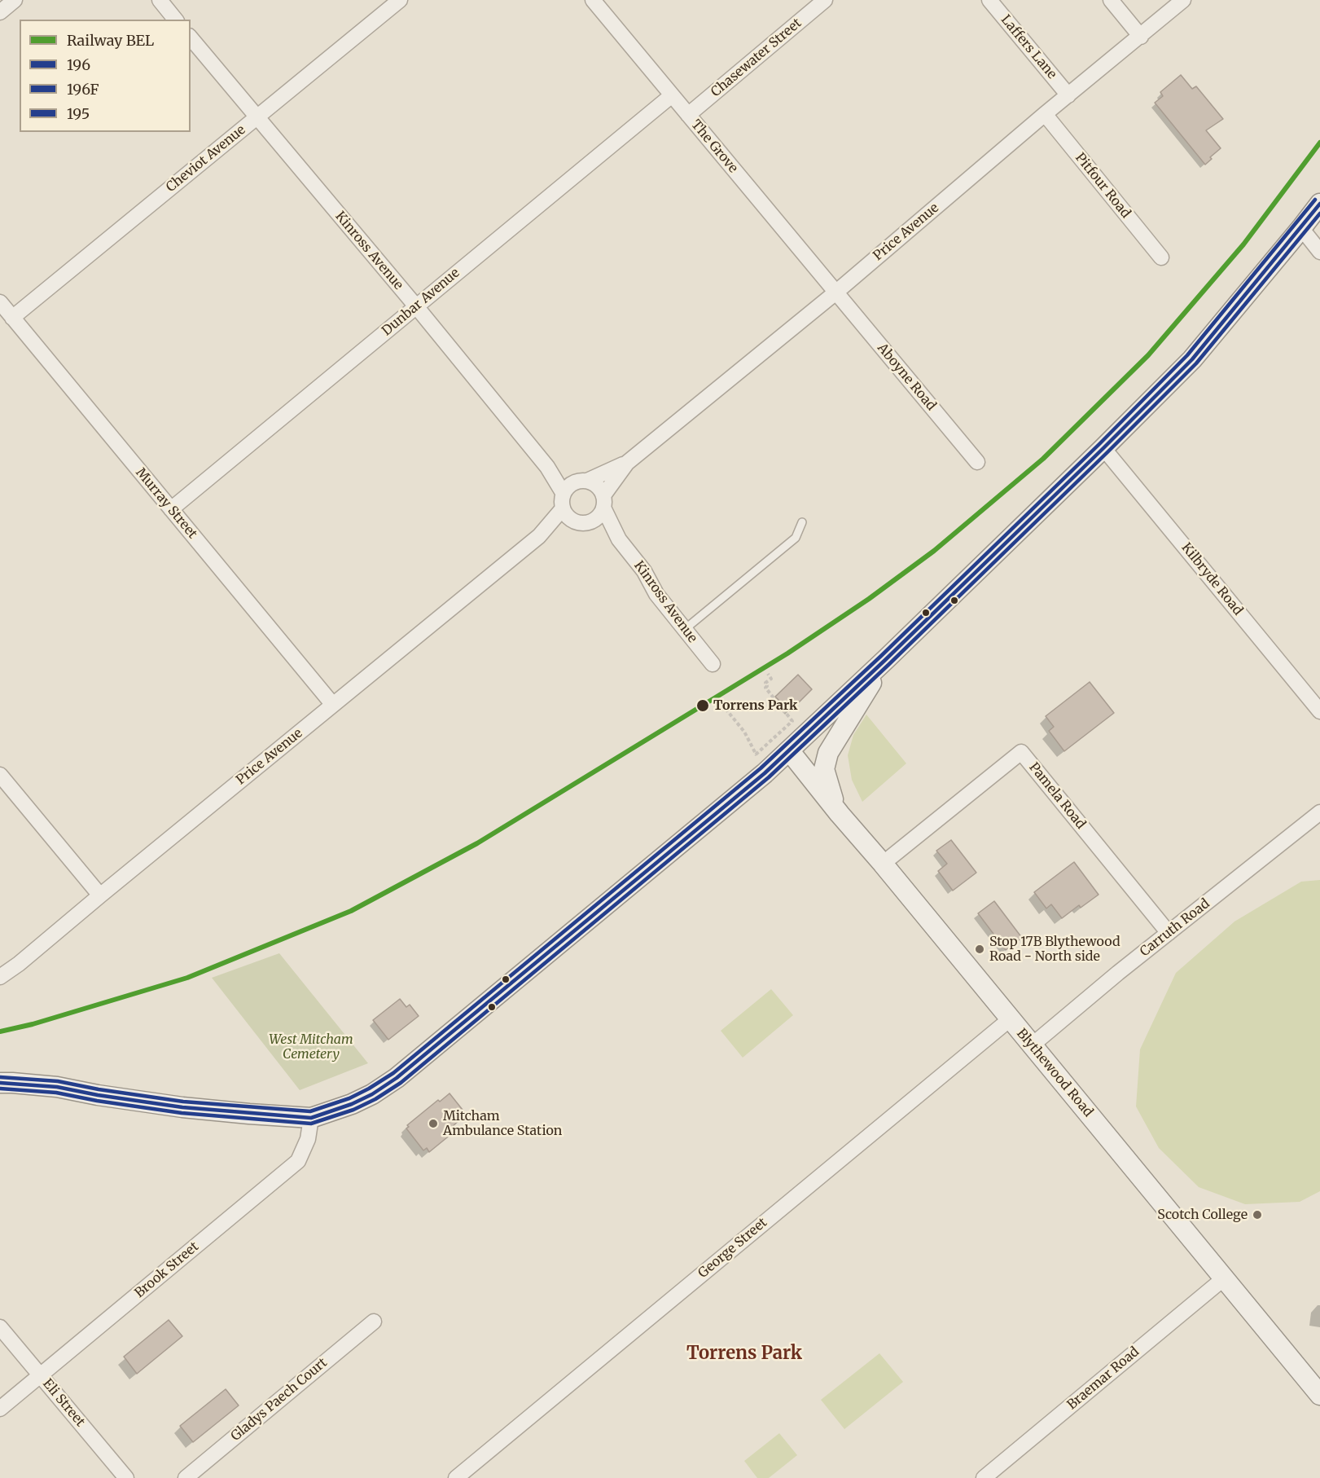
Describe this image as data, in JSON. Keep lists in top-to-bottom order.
{
  "streets": {
    "main road": ["Blythewood Road"],
    "street": [
      "Laffers Lane",
      "Chasewater Street",
      "The Grove",
      "Cheviot Avenue",
      "Pitfour Road",
      "Price Avenue",
      "Kinross Avenue",
      "Dunbar Avenue",
      "Aboyne Road",
      "Murray Street",
      "Kilbryde Road",
      "Pamela Road",
      "Carruth Road",
      "George Street",
      "Brook Street",
      "Braemar Road",
      "Gladys Paech Court",
      "Eli Street"
    ]
  },
  "crossings": [
    ["Laffers Lane", "Price Avenue"],
    ["Chasewater Street", "The Grove"],
    ["The Grove", "Price Avenue"],
    ["The Grove", "Dunbar Avenue"],
    ["The Grove", "Aboyne Road"],
    ["Cheviot Avenue", "Kinross Avenue"],
    ["Cheviot Avenue", "Murray Street"],
    ["Pitfour Road", "Price Avenue"],
    ["Price Avenue", "Kinross Avenue"],
    ["Price Avenue", "Aboyne Road"],
    ["Price Avenue", "Murray Street"],
    ["Kinross Avenue", "Dunbar Avenue"],
    ["Dunbar Avenue", "Murray Street"],
    ["Pamela Road", "Carruth Road"],
    ["Pamela Road", "Blythewood Road"],
    ["Carruth Road", "Blythewood Road"],
    ["Blythewood Road", "George Street"],
    ["Blythewood Road", "Braemar Road"],
    ["Brook Street", "Eli Street"]
  ],
  "districts": ["Torrens Park"],
  "parks": ["West Mitcham Cemetery"],
  "places": [
    "Torrens Park",
    "Stop 17B Blythewood Road - North side",
    "Mitcham Ambulance Station",
    "Scotch College"
  ],
  "lines": [
    "rail line BEL",
    "transit line 195",
    "transit line 196",
    "transit line 196F"
  ],
  "legend": [
    "Railway BEL",
    "196",
    "196F",
    "195"
  ]
}
